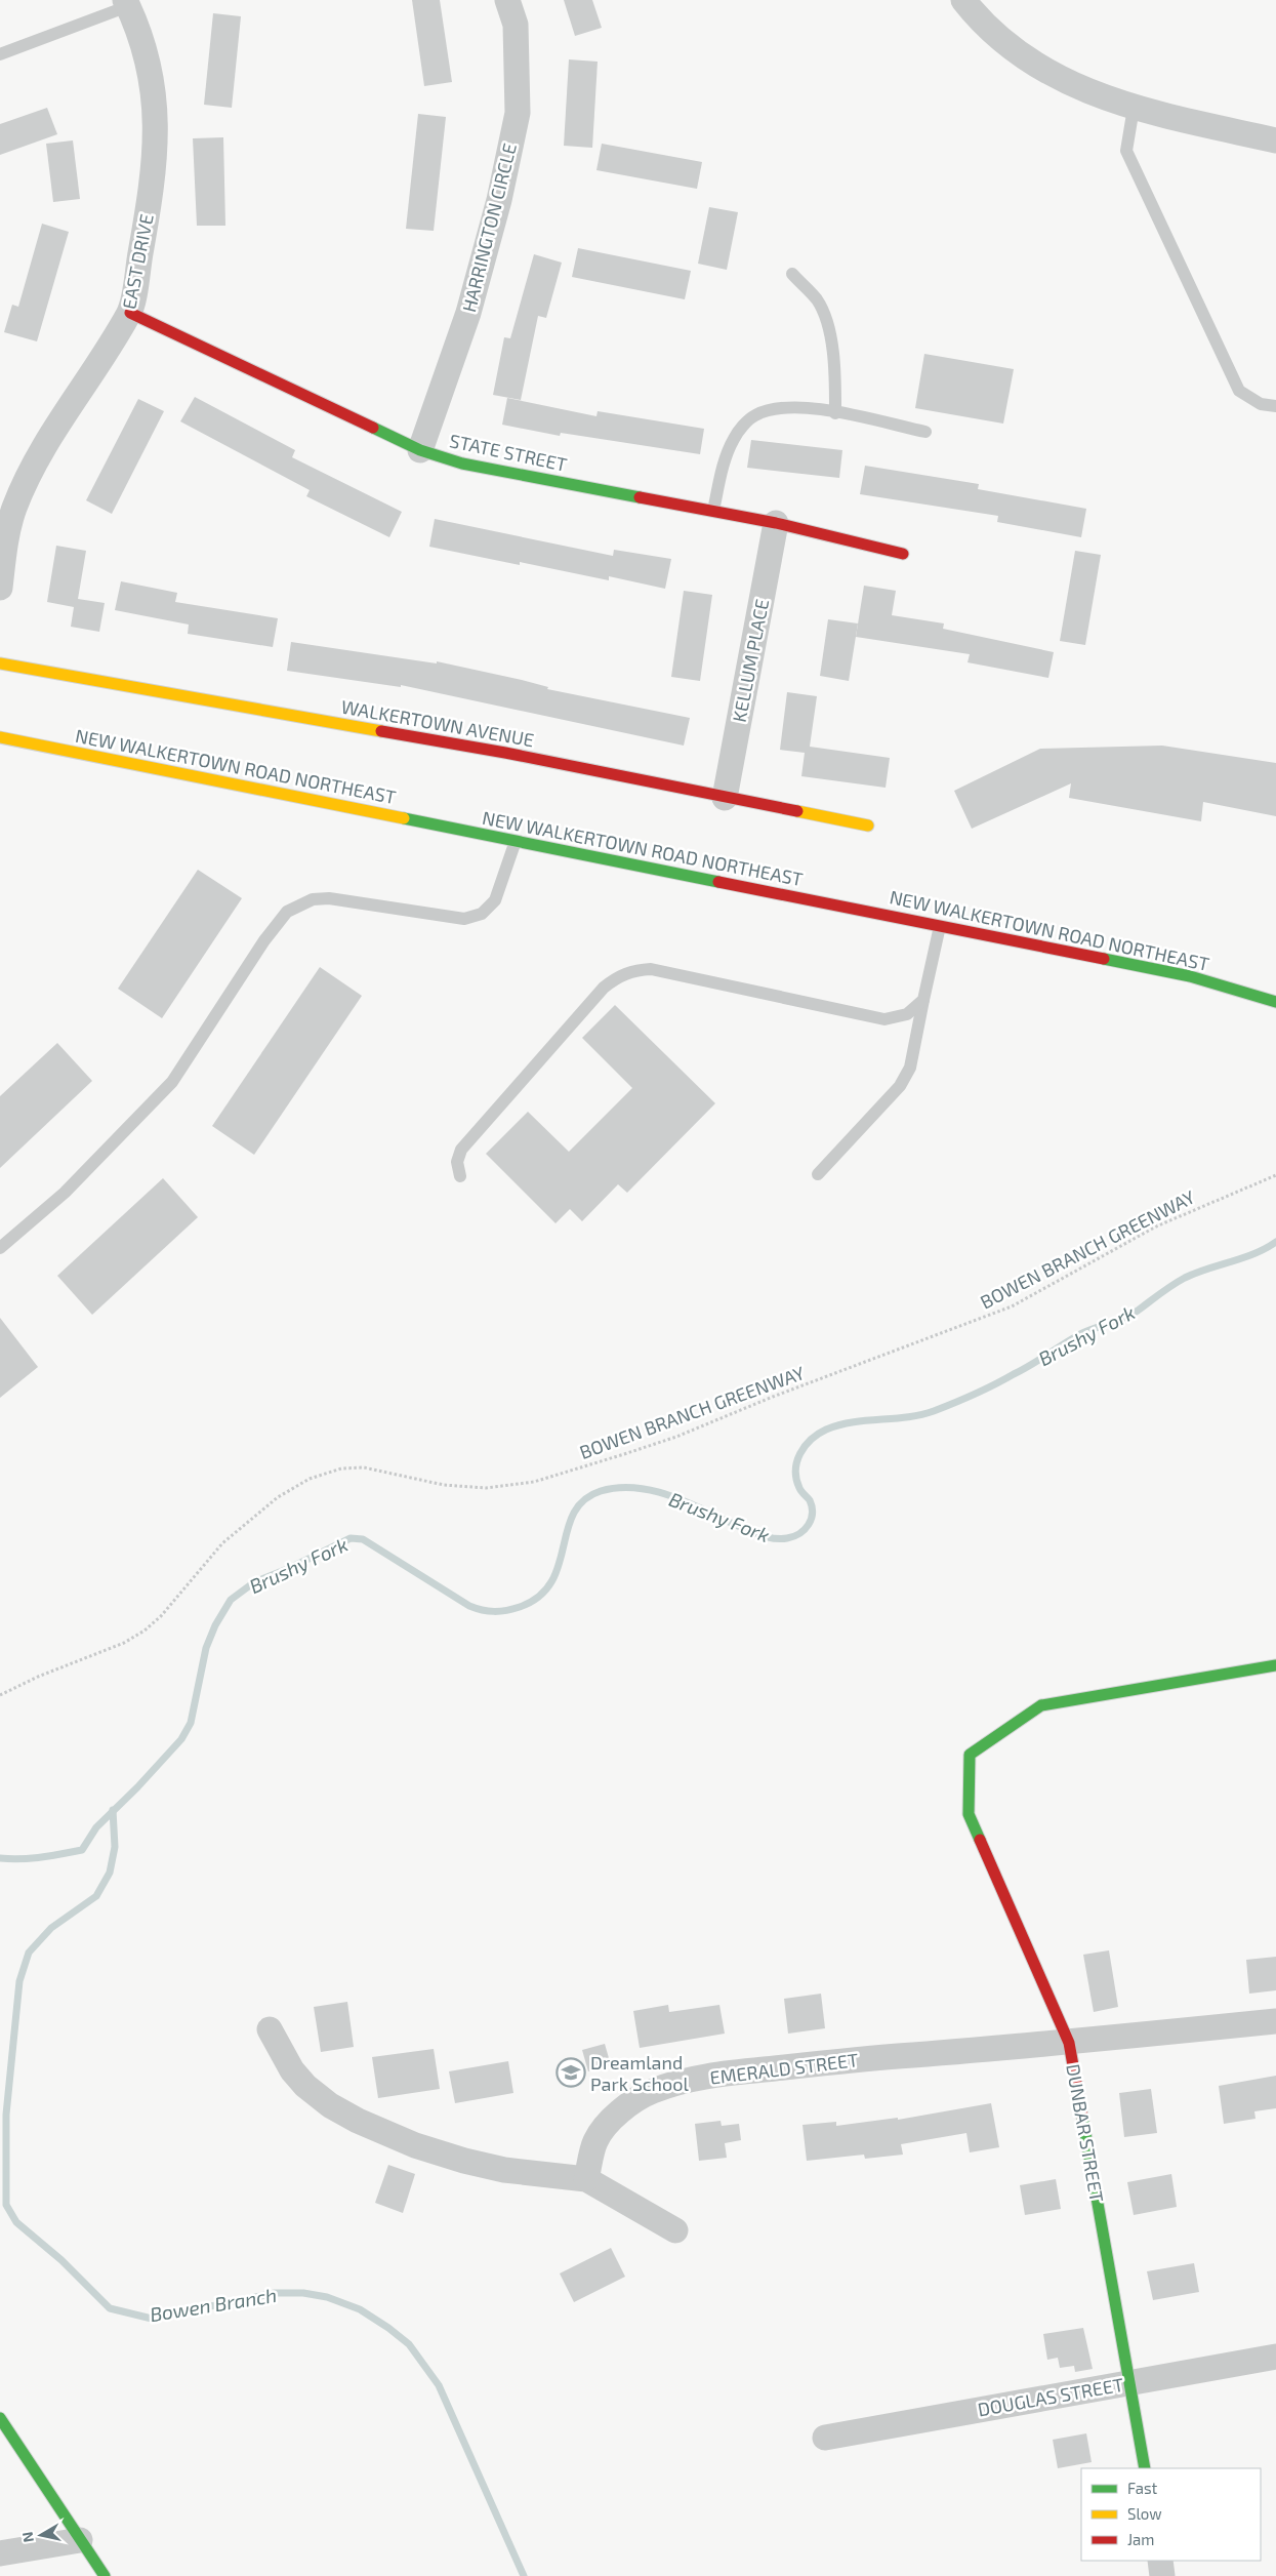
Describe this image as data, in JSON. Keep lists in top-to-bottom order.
{
  "streets": {
    "street": [
      "HARRINGTON CIRCLE",
      "EAST DRIVE",
      "STATE STREET",
      "KELLUM PLACE",
      "WALKERTOWN AVENUE",
      "NEW WALKERTOWN ROAD NORTHEAST",
      "EMERALD STREET",
      "DUNBAR STREET",
      "DOUGLAS STREET"
    ],
    "path": ["BOWEN BRANCH GREENWAY"]
  },
  "crossings": [
    ["HARRINGTON CIRCLE", "STATE STREET"],
    ["EAST DRIVE", "STATE STREET"],
    ["STATE STREET", "KELLUM PLACE"],
    ["KELLUM PLACE", "WALKERTOWN AVENUE"],
    ["EMERALD STREET", "DUNBAR STREET"],
    ["DUNBAR STREET", "DOUGLAS STREET"]
  ],
  "water": ["Brushy Fork", "Bowen Branch"],
  "places": {
    "school or university": ["Dreamland Park School"]
  },
  "legend": ["Fast", "Slow", "Jam"],
  "north": "left"
}
